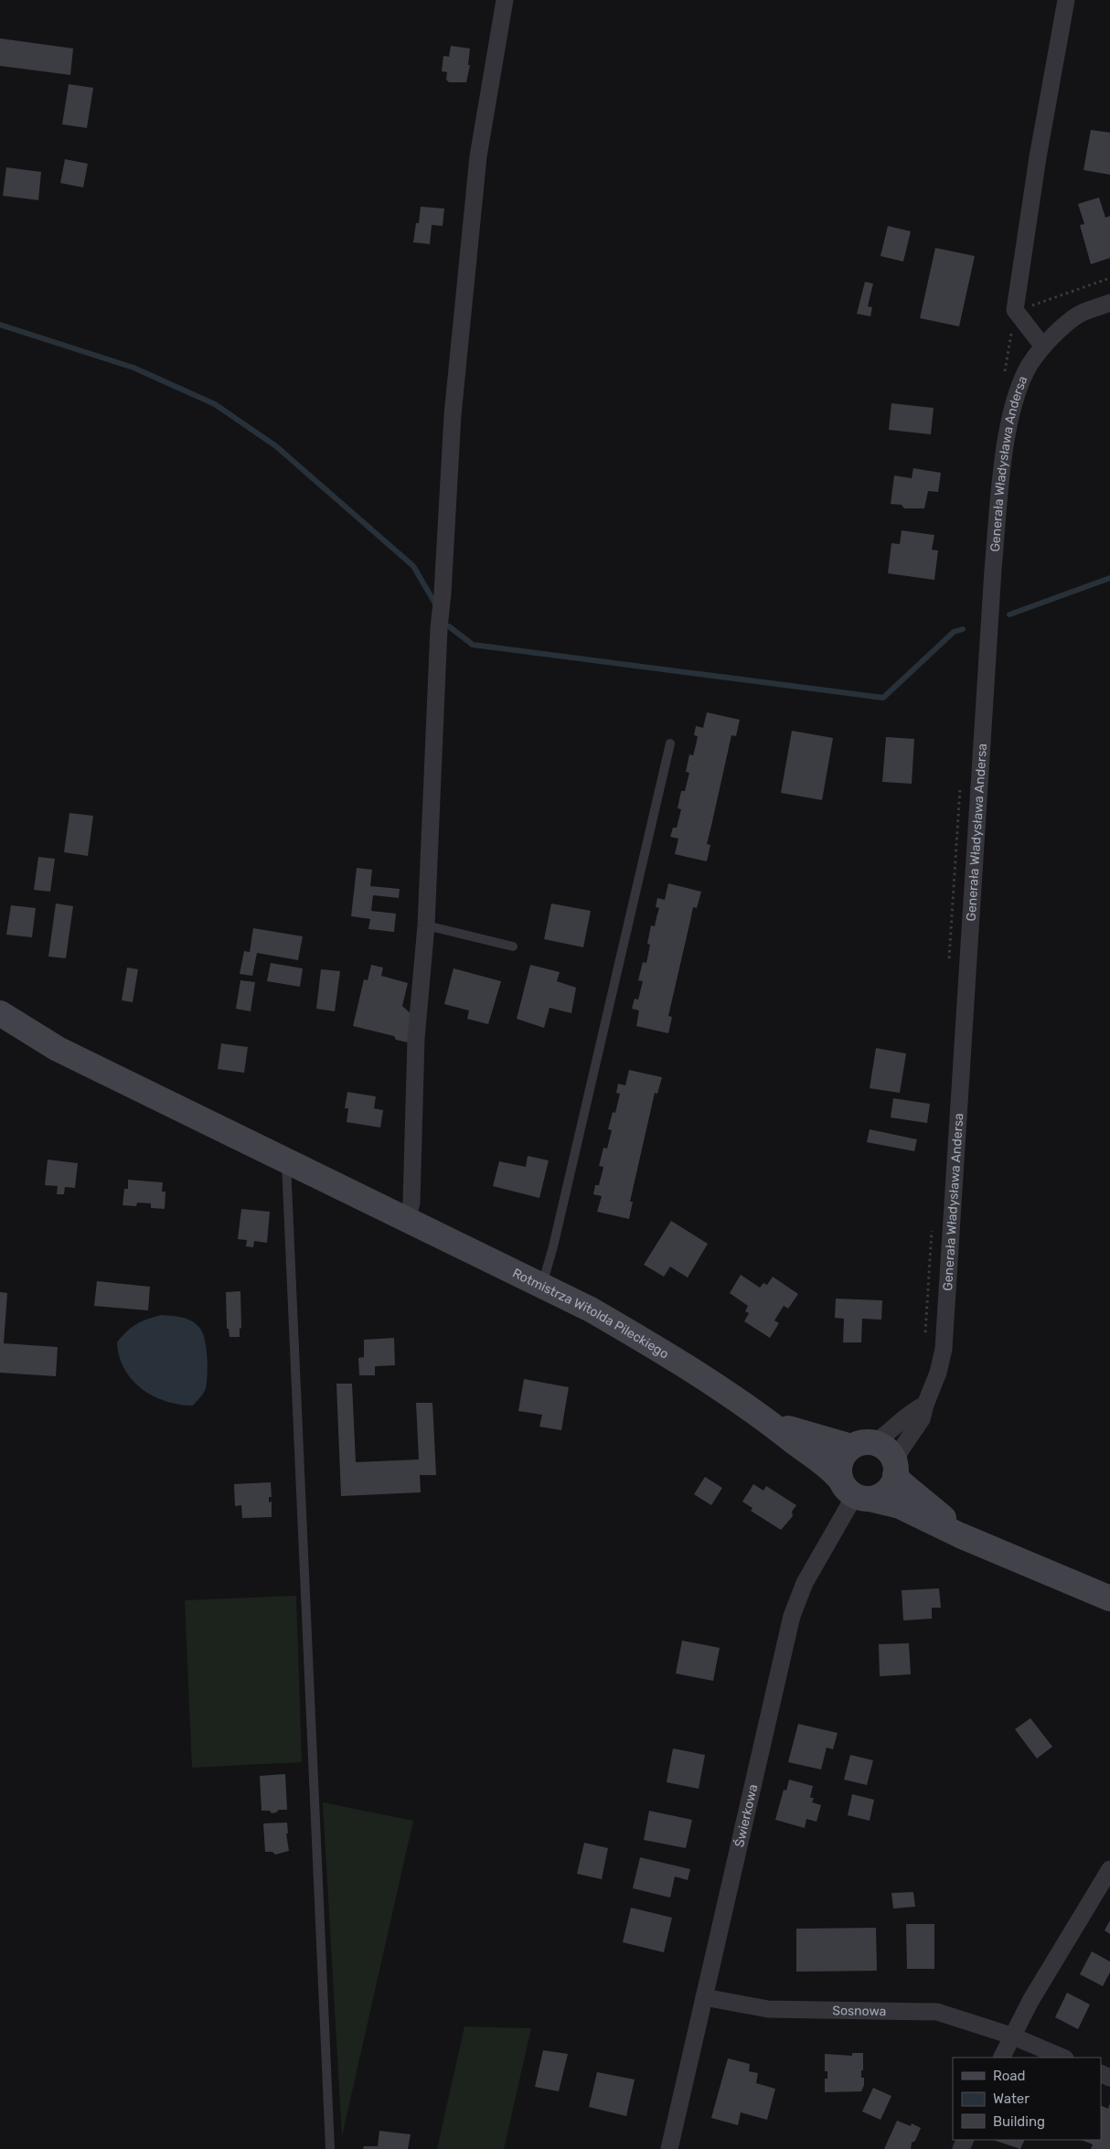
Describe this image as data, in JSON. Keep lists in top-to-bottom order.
{
  "streets": {
    "street": [
      "Generała Władysława Andersa",
      "Rotmistrza Witolda Pileckiego",
      "Świerkowa",
      "Sosnowa"
    ]
  },
  "crossings": [
    ["Generała Władysława Andersa", "Rotmistrza Witolda Pileckiego"],
    ["Generała Władysława Andersa", "Świerkowa"],
    ["Rotmistrza Witolda Pileckiego", "Świerkowa"],
    ["Świerkowa", "Sosnowa"]
  ],
  "legend": ["Road", "Water", "Building"]
}
